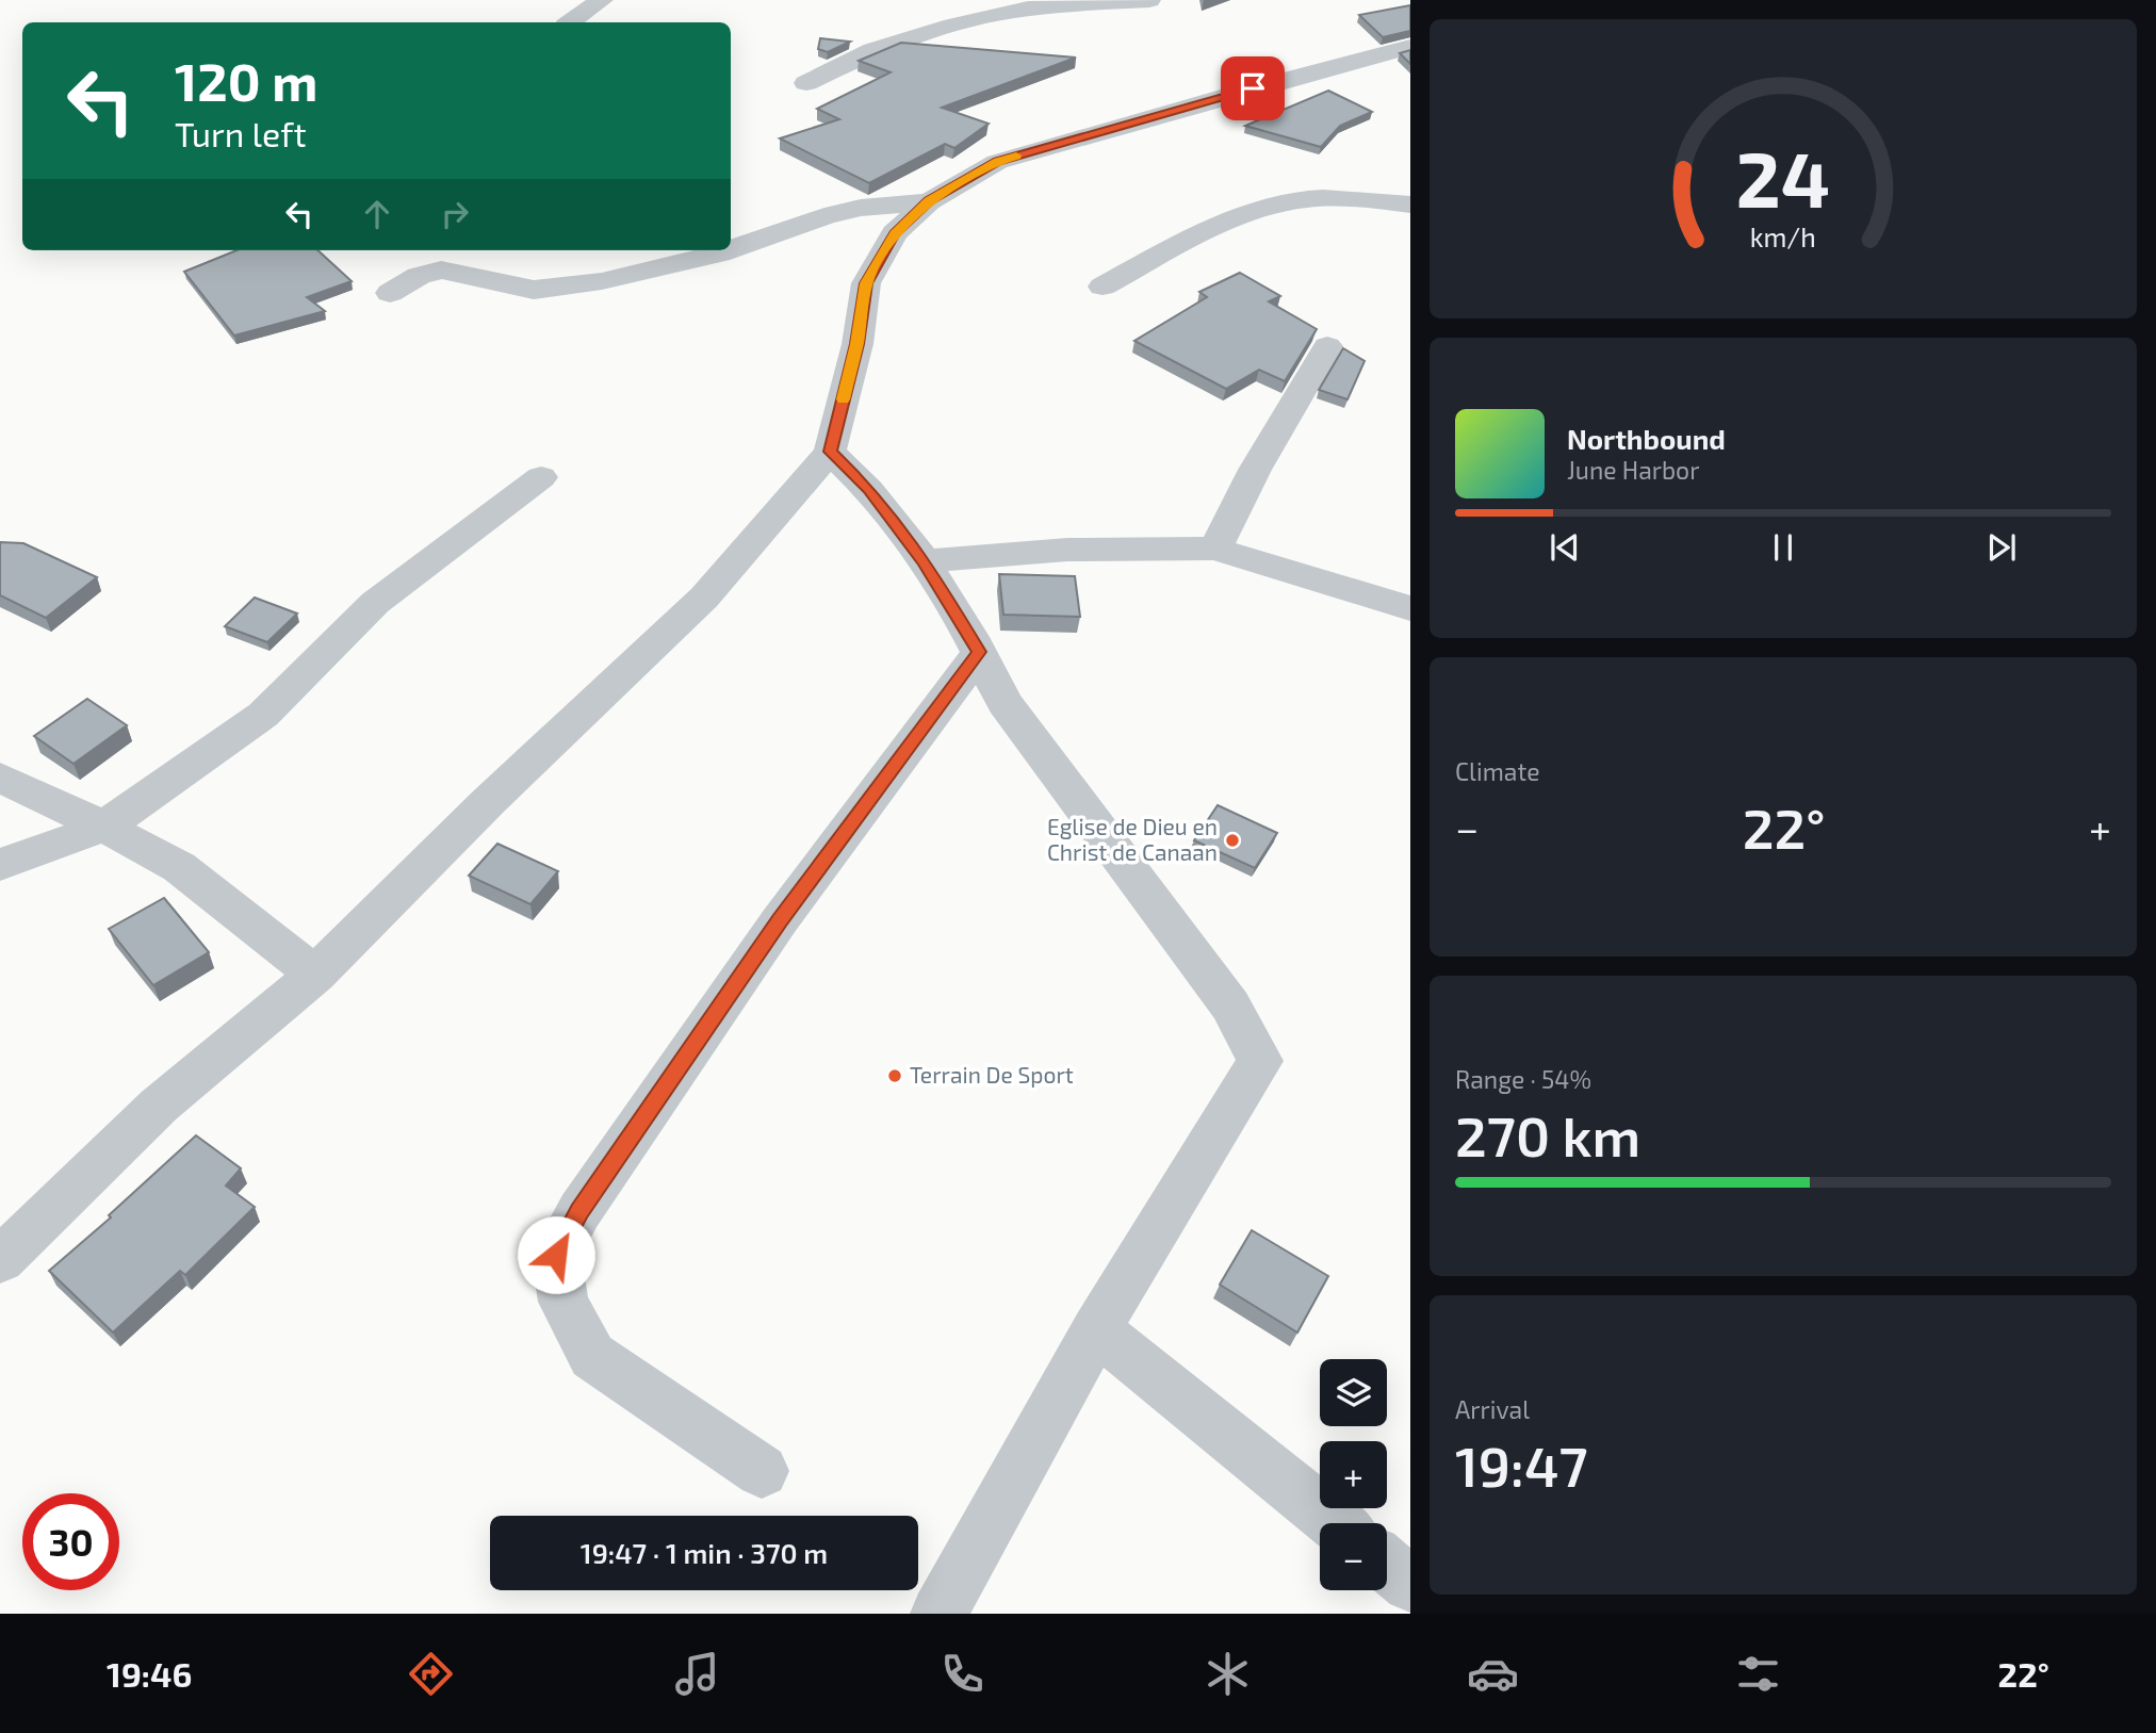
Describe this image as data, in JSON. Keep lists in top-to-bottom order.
{
  "places": ["Eglise de Dieu en Christ de Canaan", "Terrain De Sport"],
  "page": {
    "turn": ["120 m", "Turn left"],
    "song": ["Northbound", "June Harbor"],
    "tile": [
      "Climate",
      ["Range · 54%", "270 km"],
      ["Arrival", "19:47"]
    ],
    "heat": ["−", "22°", "+"],
    "map_buttons": ["+", "−"],
    "limit": "30",
    "trip": "19:47 · 1 min · 370 m",
    "tabs": ["19:46", "22°"],
    "gauge": ["24", "km/h"]
  }
}
